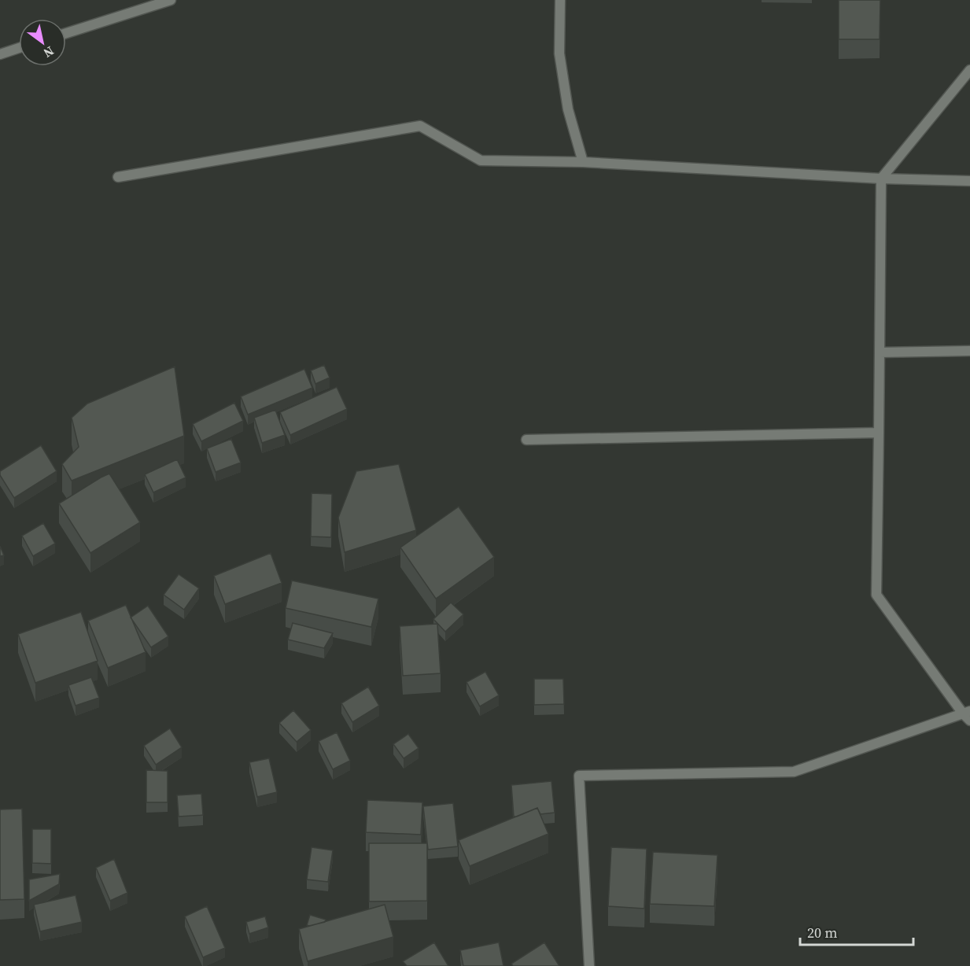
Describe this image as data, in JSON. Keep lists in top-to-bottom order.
{
  "scale_bar": "20 m",
  "north": "bottom right"
}
